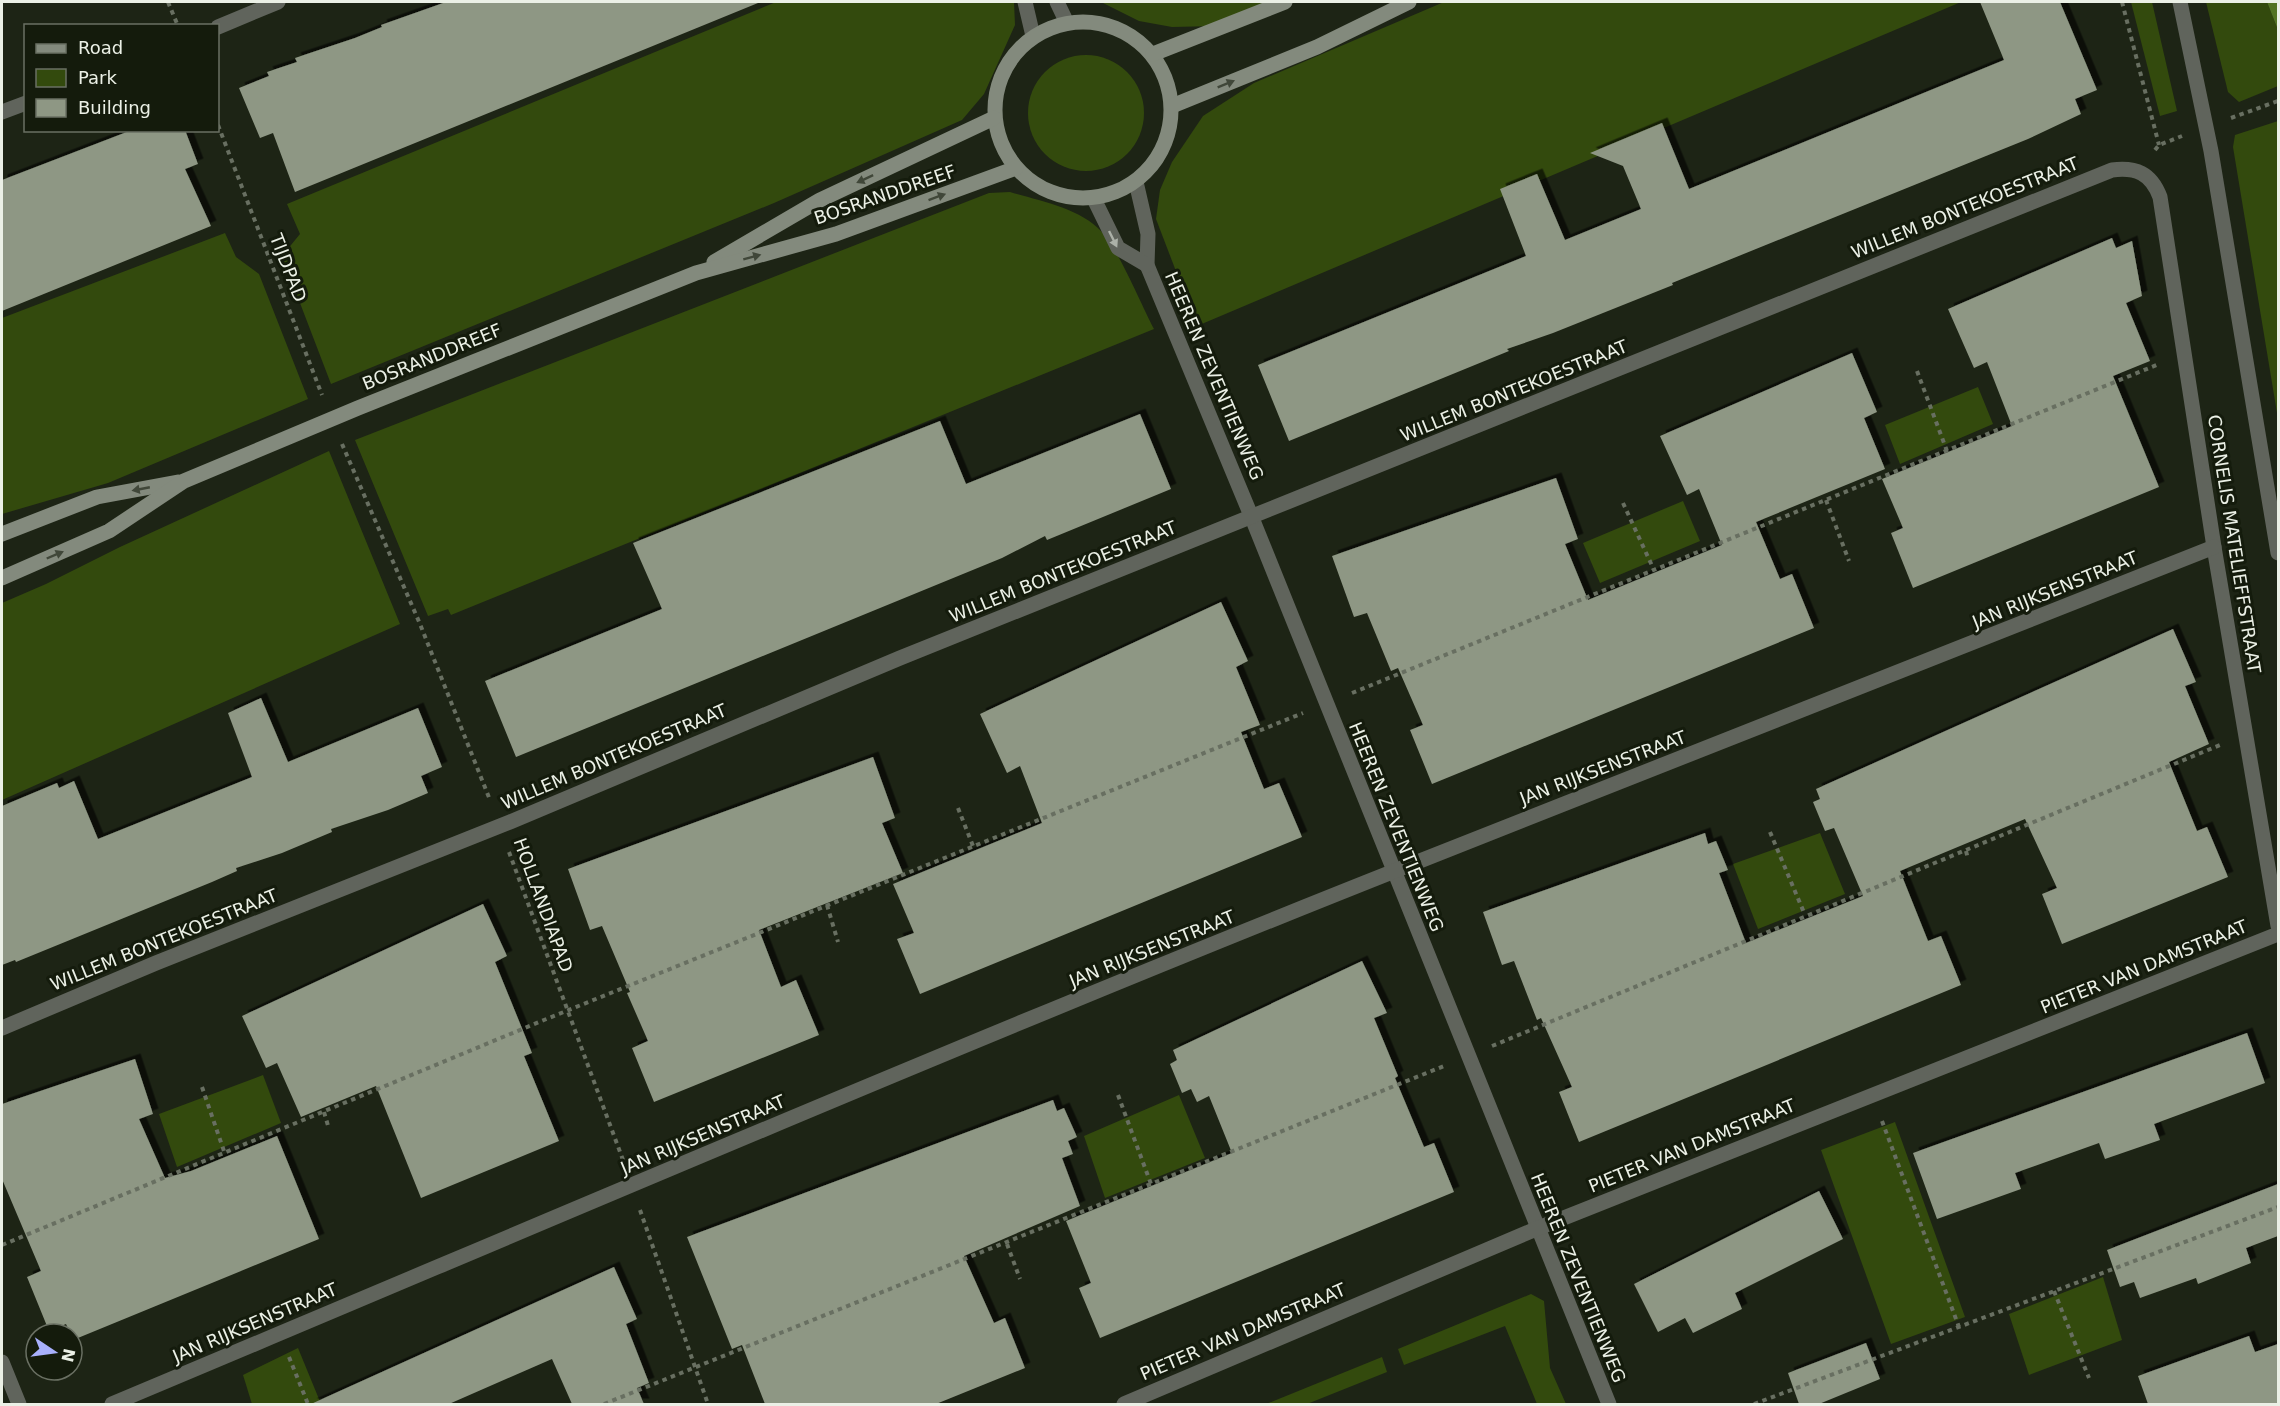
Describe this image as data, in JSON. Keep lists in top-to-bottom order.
{
  "streets": {
    "main road": ["BOSRANDDREEF"],
    "street": [
      "WILLEM BONTEKOESTRAAT",
      "HEEREN ZEVENTIENWEG",
      "CORNELIS MATELIEFFSTRAAT",
      "JAN RIJKSENSTRAAT",
      "PIETER VAN DAMSTRAAT"
    ],
    "path": ["TIJDPAD", "HOLLANDIAPAD"]
  },
  "crossings": [
    ["BOSRANDDREEF", "HEEREN ZEVENTIENWEG"],
    ["WILLEM BONTEKOESTRAAT", "HEEREN ZEVENTIENWEG"],
    ["WILLEM BONTEKOESTRAAT", "CORNELIS MATELIEFFSTRAAT"],
    ["WILLEM BONTEKOESTRAAT", "HOLLANDIAPAD"],
    ["HEEREN ZEVENTIENWEG", "JAN RIJKSENSTRAAT"],
    ["HEEREN ZEVENTIENWEG", "PIETER VAN DAMSTRAAT"],
    ["CORNELIS MATELIEFFSTRAAT", "JAN RIJKSENSTRAAT"],
    ["JAN RIJKSENSTRAAT", "HOLLANDIAPAD"]
  ],
  "legend": ["Road", "Park", "Building"],
  "north": "right"
}
